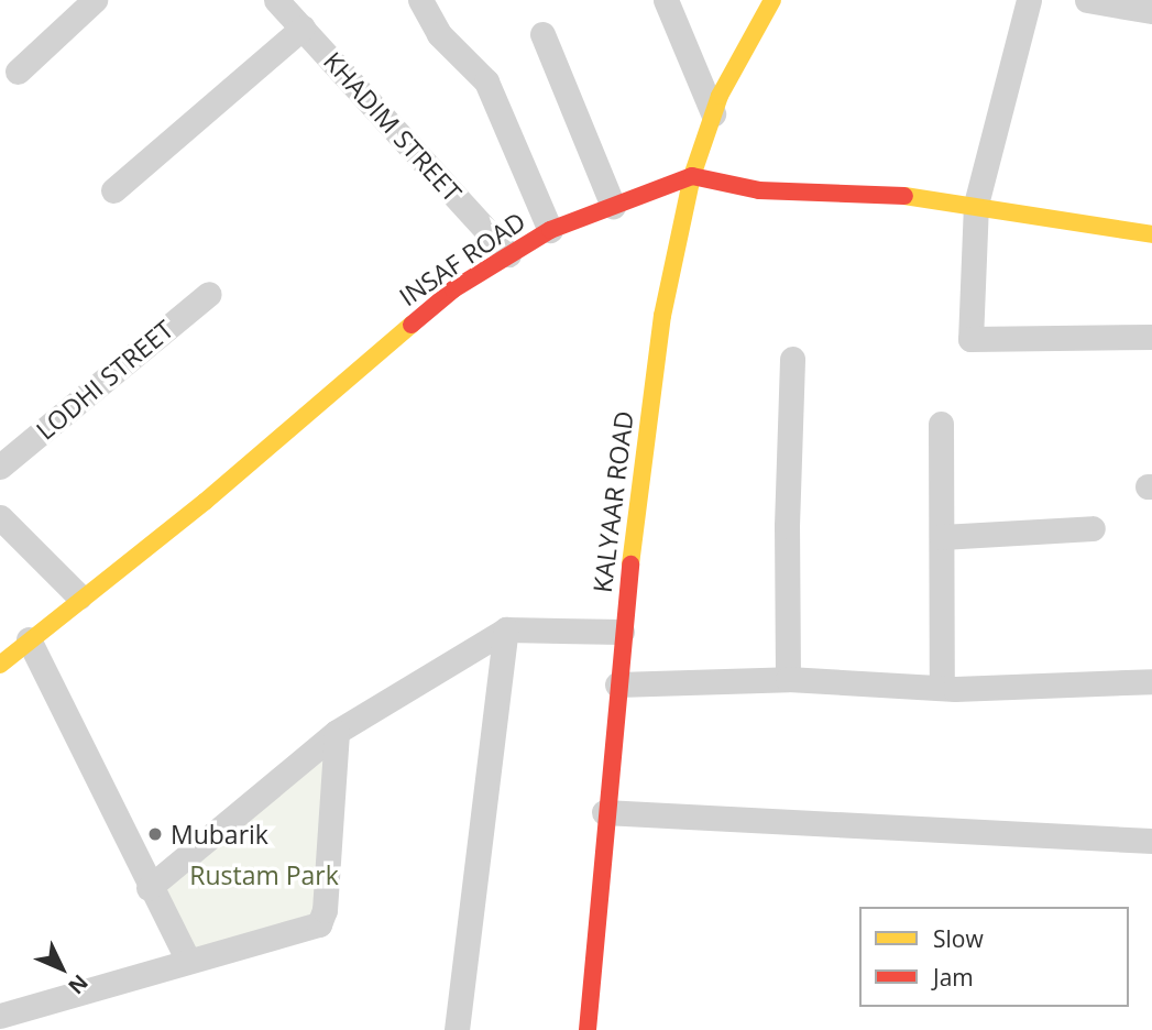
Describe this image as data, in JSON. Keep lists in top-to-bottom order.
{
  "streets": {
    "street": [
      "KHADIM STREET",
      "INSAF ROAD",
      "LODHI STREET",
      "KALYAAR ROAD"
    ]
  },
  "crossings": [
    ["KHADIM STREET", "INSAF ROAD"],
    ["INSAF ROAD", "KALYAAR ROAD"]
  ],
  "parks": ["Rustam Park"],
  "places": ["Mubarik"],
  "legend": ["Slow", "Jam"],
  "north": "bottom right"
}
